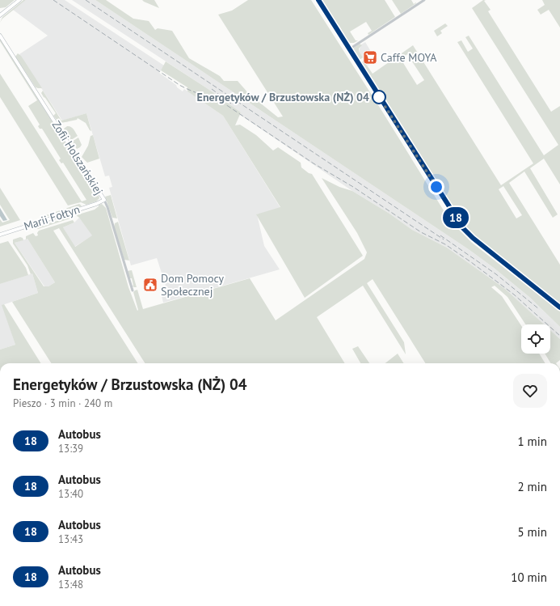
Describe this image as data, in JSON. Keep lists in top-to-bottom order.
{
  "streets": {
    "main road": ["Zofii Holszańskiej", "Marii Fołtyn"]
  },
  "crossings": [
    ["Zofii Holszańskiej", "Marii Fołtyn"]
  ],
  "places": {
    "supermarket": ["Caffe MOYA"],
    "other": ["Energetyków / Brzustowska (NŻ) 04"],
    "public building": ["Dom Pomocy Społecznej"]
  },
  "lines": ["bus line 18"],
  "page": {
    "on_map": "18",
    "heading": ["Energetyków / Brzustowska (NŻ) 04", "Pieszo · 3 min · 240 m"],
    "list": [
      {
        "mark": "18",
        "name": "Autobus",
        "note": "13:39",
        "value": "1 min"
      },
      {
        "mark": "18",
        "name": "Autobus",
        "note": "13:40",
        "value": "2 min"
      },
      {
        "mark": "18",
        "name": "Autobus",
        "note": "13:43",
        "value": "5 min"
      },
      {
        "mark": "18",
        "name": "Autobus",
        "note": "13:48",
        "value": "10 min"
      }
    ]
  }
}
